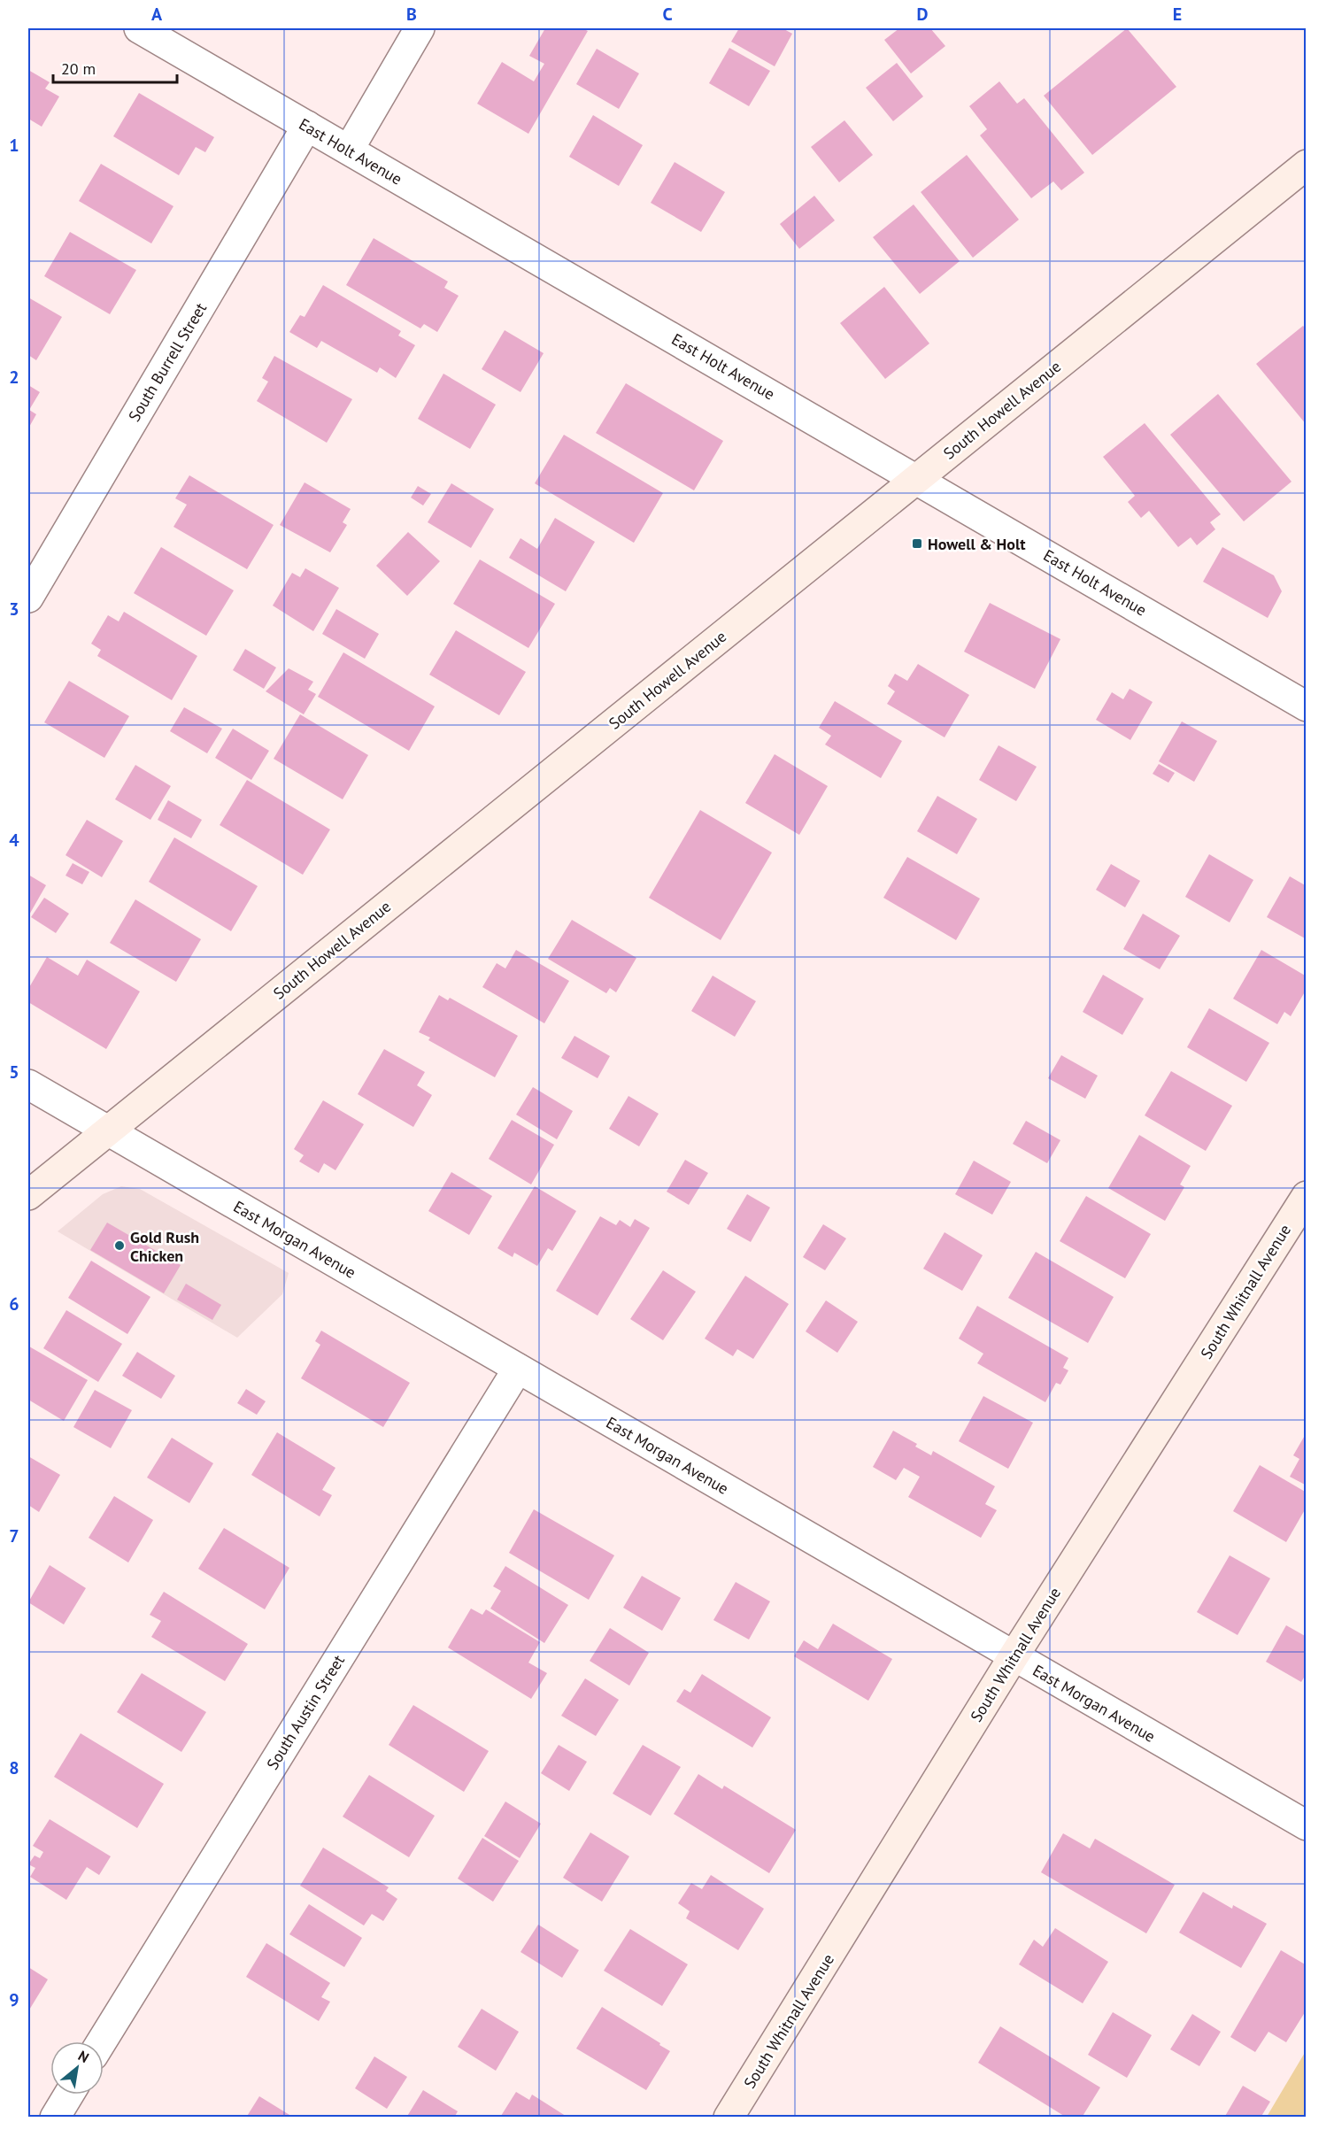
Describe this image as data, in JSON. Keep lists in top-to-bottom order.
{
  "streets": {
    "street": [
      "East Holt Avenue",
      "South Burrell Street",
      "South Howell Avenue",
      "East Morgan Avenue",
      "South Whitnall Avenue",
      "South Austin Street"
    ]
  },
  "crossings": [
    ["East Holt Avenue", "South Burrell Street"],
    ["East Holt Avenue", "South Howell Avenue"],
    ["South Howell Avenue", "East Morgan Avenue"],
    ["East Morgan Avenue", "South Whitnall Avenue"],
    ["East Morgan Avenue", "South Austin Street"]
  ],
  "places": {
    "transit": ["Howell & Holt"],
    "other": ["Gold Rush Chicken"]
  },
  "scale_bar": "20 m",
  "north": "top right",
  "grid": {
    "columns": [
      "A",
      "B",
      "C",
      "D",
      "E"
    ],
    "rows": [
      "1",
      "2",
      "3",
      "4",
      "5",
      "6",
      "7",
      "8",
      "9"
    ]
  }
}
